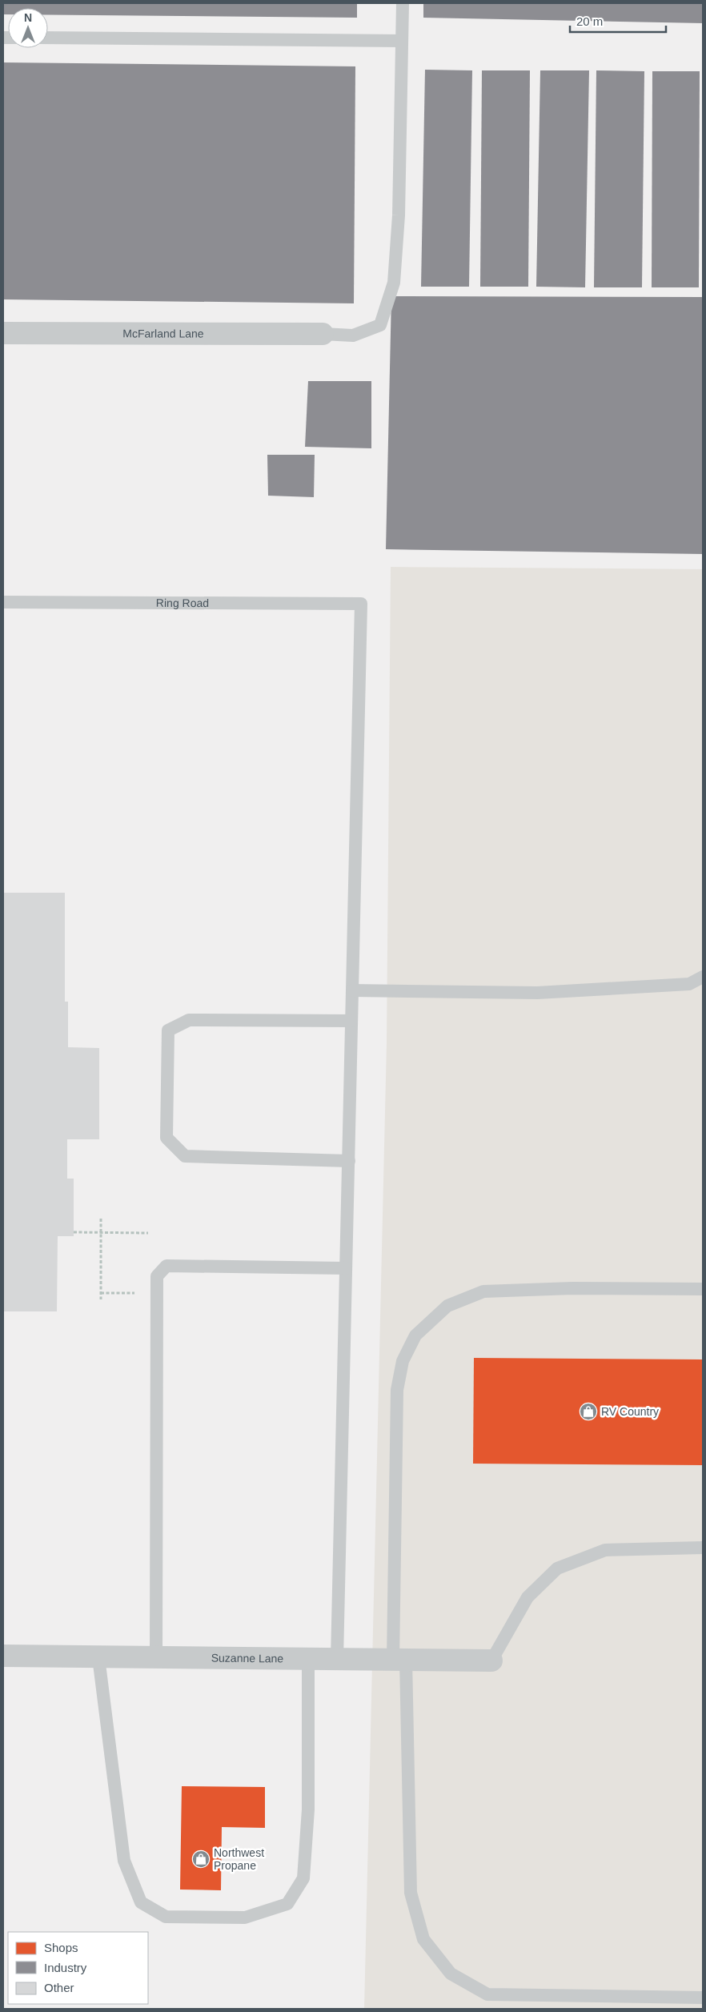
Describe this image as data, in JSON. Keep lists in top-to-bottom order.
{
  "streets": {
    "street": ["McFarland Lane", "Suzanne Lane"],
    "lane": ["Ring Road"]
  },
  "places": {
    "shop": ["RV Country", "Northwest Propane"]
  },
  "legend": ["Shops", "Industry", "Other"],
  "scale_bar": "20 m",
  "north": "top"
}
